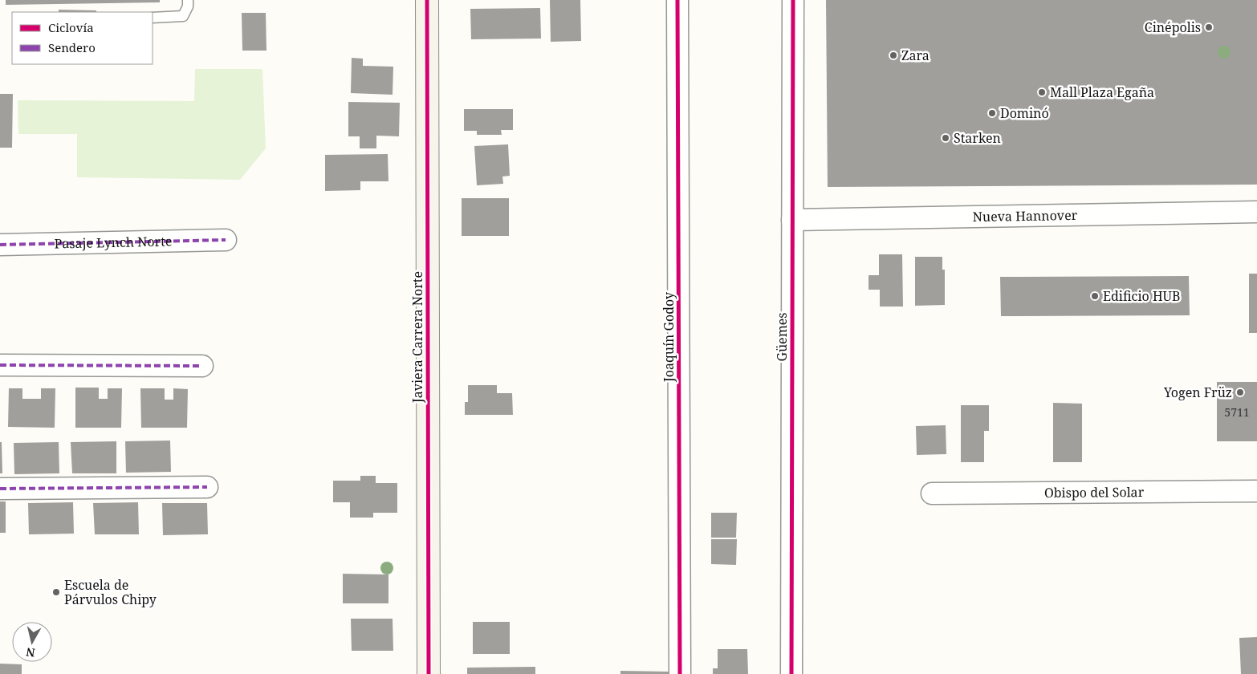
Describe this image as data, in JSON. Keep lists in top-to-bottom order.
{
  "streets": {
    "street": [
      "Nueva Hannover",
      "Pasaje Lynch Norte",
      "Javiera Carrera Norte",
      "Joaquín Godoy",
      "Güemes",
      "Obispo del Solar"
    ]
  },
  "crossings": [
    ["Nueva Hannover", "Güemes"]
  ],
  "places": [
    "Cinépolis",
    "Zara",
    "Mall Plaza Egaña",
    "Dominó",
    "Starken",
    "Edificio HUB",
    "Yogen Früz",
    "Escuela de Párvulos Chipy"
  ],
  "house_numbers": ["5711"],
  "legend": ["Ciclovía", "Sendero"],
  "north": "bottom"
}
